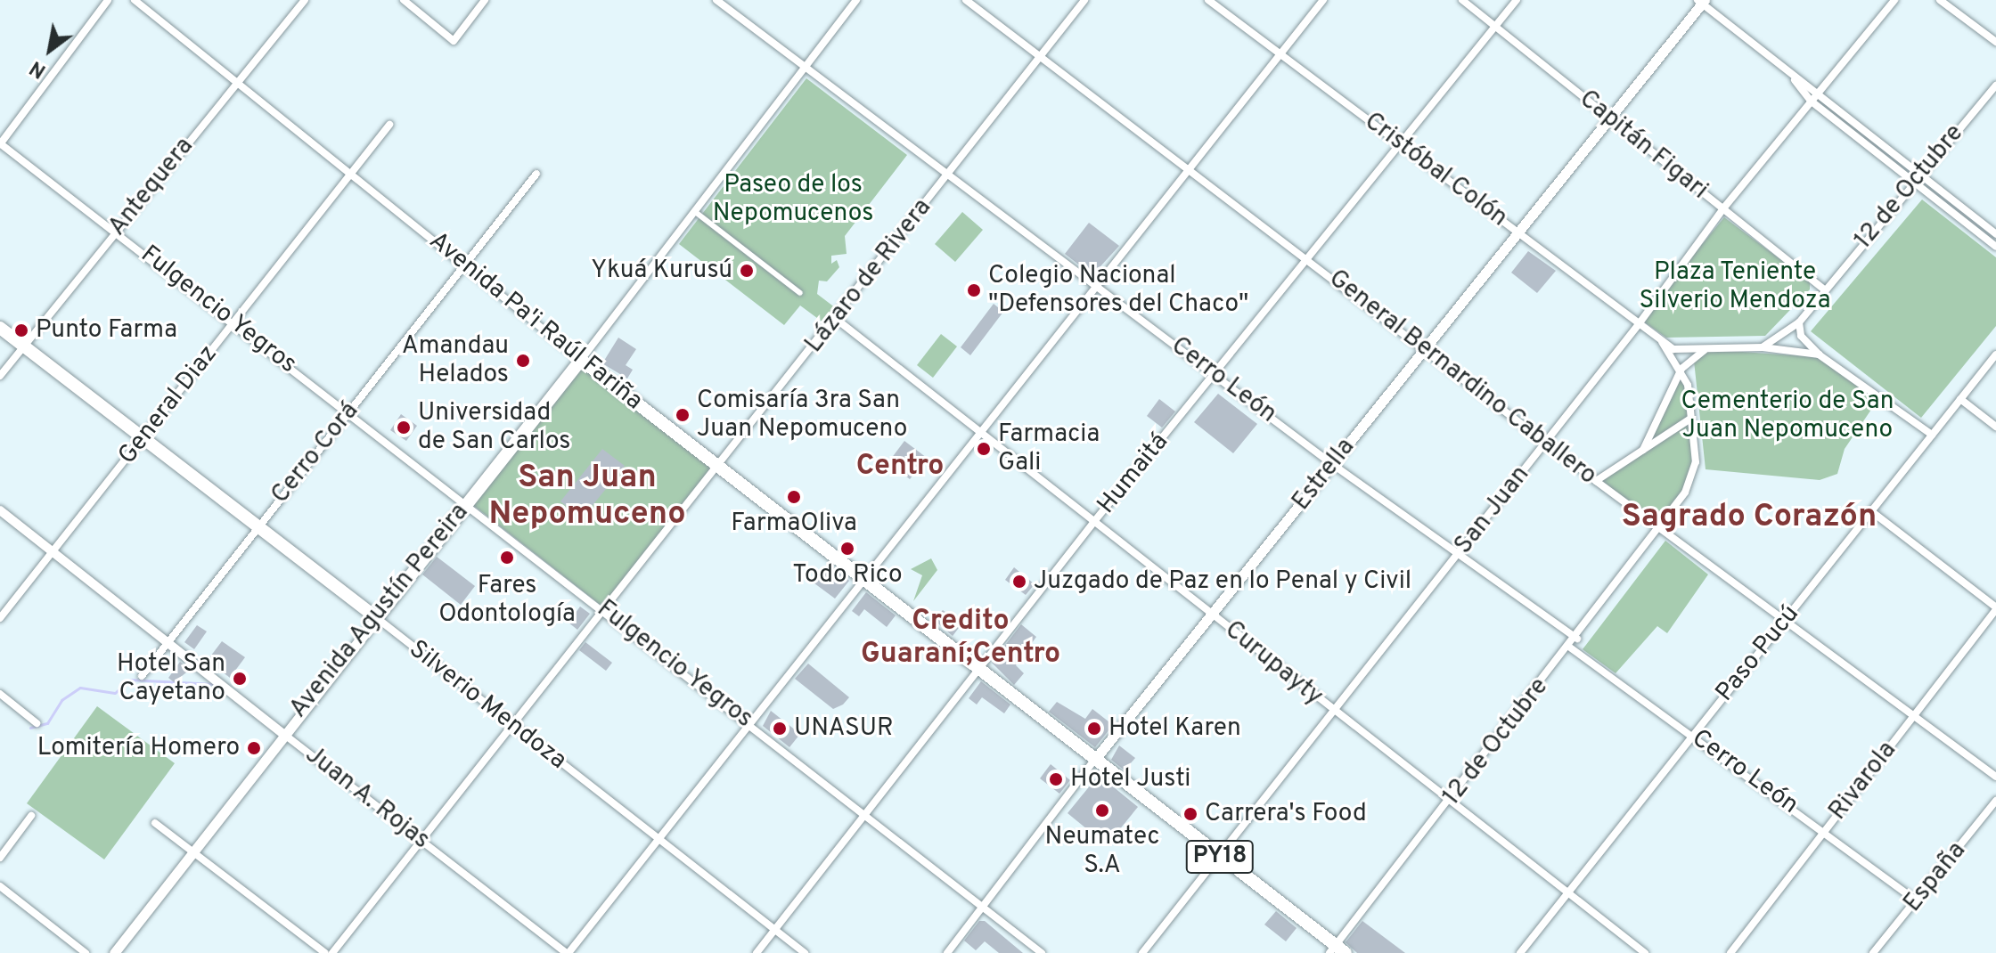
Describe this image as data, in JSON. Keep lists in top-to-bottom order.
{
  "streets": {
    "highway": [
      "Avenida Pa'i Raúl Fariña",
      "Avenida Agustín Pereira",
      "Silverio Mendoza",
      "PY18"
    ],
    "main road": ["Estrella"],
    "street": [
      "Capitán Figari",
      "Cristóbal Colón",
      "Antequera",
      "12 de Octubre",
      "Lázaro de Rivera",
      "Fulgencio Yegros",
      "General Bernardino Caballero",
      "Cerro León",
      "General Diaz",
      "Cerro Corá",
      "Humaitá",
      "San Juan",
      "Paso Pucú",
      "Curupayty",
      "Rivarola",
      "Juan A. Rojas",
      "España"
    ]
  },
  "crossings": [
    ["Capitán Figari", "12 de Octubre"],
    ["Capitán Figari", "Humaitá"],
    ["Capitán Figari", "Estrella"],
    ["Capitán Figari", "San Juan"],
    ["Cristóbal Colón", "Humaitá"],
    ["Cristóbal Colón", "Estrella"],
    ["Cristóbal Colón", "San Juan"],
    ["Antequera", "Fulgencio Yegros"],
    ["Antequera", "Avenida Pa'i Raúl Fariña"],
    ["Antequera", "Silverio Mendoza"],
    ["12 de Octubre", "Avenida Pa'i Raúl Fariña"],
    ["12 de Octubre", "General Bernardino Caballero"],
    ["12 de Octubre", "Cerro León"],
    ["12 de Octubre", "Curupayty"],
    ["Lázaro de Rivera", "Fulgencio Yegros"],
    ["Lázaro de Rivera", "Avenida Pa'i Raúl Fariña"],
    ["Lázaro de Rivera", "General Bernardino Caballero"],
    ["Lázaro de Rivera", "Cerro León"],
    ["Lázaro de Rivera", "Curupayty"],
    ["Lázaro de Rivera", "Silverio Mendoza"],
    ["Lázaro de Rivera", "Juan A. Rojas"],
    ["Fulgencio Yegros", "General Diaz"],
    ["Fulgencio Yegros", "Cerro Corá"],
    ["Fulgencio Yegros", "Humaitá"],
    ["Fulgencio Yegros", "Estrella"],
    ["Fulgencio Yegros", "Avenida Agustín Pereira"],
    ["Avenida Pa'i Raúl Fariña", "General Diaz"],
    ["Avenida Pa'i Raúl Fariña", "Cerro Corá"],
    ["Avenida Pa'i Raúl Fariña", "Humaitá"],
    ["Avenida Pa'i Raúl Fariña", "Estrella"],
    ["Avenida Pa'i Raúl Fariña", "San Juan"],
    ["Avenida Pa'i Raúl Fariña", "Avenida Agustín Pereira"],
    ["General Bernardino Caballero", "Humaitá"],
    ["General Bernardino Caballero", "Estrella"],
    ["General Bernardino Caballero", "San Juan"],
    ["General Bernardino Caballero", "Paso Pucú"],
    ["General Bernardino Caballero", "Rivarola"],
    ["Cerro León", "Humaitá"],
    ["Cerro León", "Estrella"],
    ["Cerro León", "San Juan"],
    ["Cerro León", "Avenida Agustín Pereira"],
    ["Cerro León", "Paso Pucú"],
    ["Cerro León", "Rivarola"],
    ["Cerro León", "España"],
    ["General Diaz", "Silverio Mendoza"],
    ["General Diaz", "Juan A. Rojas"],
    ["Cerro Corá", "Silverio Mendoza"],
    ["Cerro Corá", "Juan A. Rojas"],
    ["Humaitá", "Curupayty"],
    ["Humaitá", "Silverio Mendoza"],
    ["Estrella", "Curupayty"],
    ["San Juan", "Curupayty"],
    ["Avenida Agustín Pereira", "Silverio Mendoza"],
    ["Avenida Agustín Pereira", "Juan A. Rojas"],
    ["Paso Pucú", "Curupayty"]
  ],
  "districts": [
    "Centro",
    "San Juan Nepomuceno",
    "Sagrado Corazón",
    "Credito Guaraní;Centro"
  ],
  "parks": ["Paseo de los Nepomucenos", "Plaza Teniente Silverio Mendoza", "Cementerio de San Juan Nepomuceno"],
  "places": [
    "Ykuá Kurusú",
    "Colegio Nacional \"Defensores del Chaco\"",
    "Punto Farma",
    "Amandau Helados",
    "Comisaría 3ra San Juan Nepomuceno",
    "Universidad de San Carlos",
    "Farmacia Gali",
    "FarmaOliva",
    "Todo Rico",
    "Fares Odontología",
    "Juzgado de Paz en lo Penal y Civil",
    "Hotel San Cayetano",
    "UNASUR",
    "Hotel Karen",
    "Lomitería Homero",
    "Hotel Justi",
    "Neumatec S.A",
    "Carrera's Food"
  ],
  "north": "bottom left"
}
